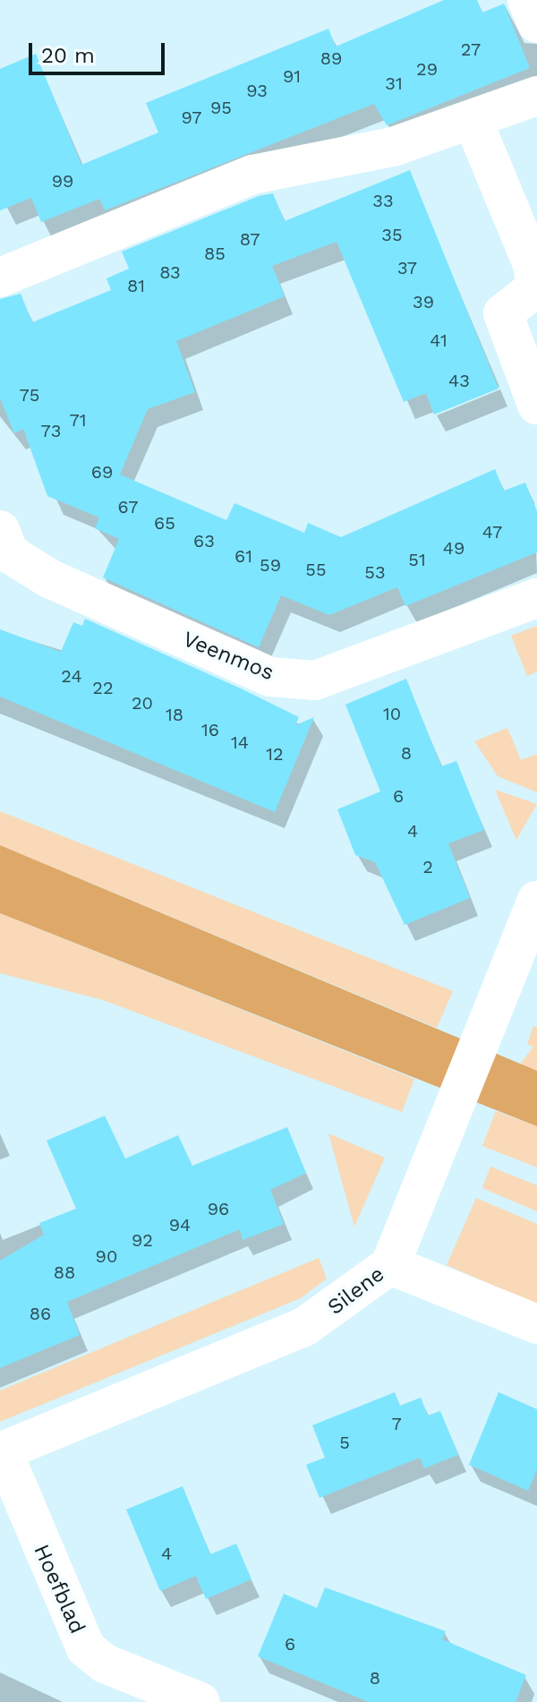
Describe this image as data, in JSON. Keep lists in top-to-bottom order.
{
  "streets": {
    "street": ["Veenmos", "Silene", "Hoefblad"]
  },
  "crossings": [
    ["Silene", "Hoefblad"]
  ],
  "house_numbers": [
    "27",
    "89",
    "29",
    "91",
    "31",
    "93",
    "95",
    "97",
    "99",
    "33",
    "35",
    "87",
    "85",
    "37",
    "83",
    "81",
    "39",
    "41",
    "43",
    "75",
    "71",
    "73",
    "69",
    "67",
    "65",
    "47",
    "63",
    "49",
    "61",
    "51",
    "59",
    "55",
    "53",
    "24",
    "22",
    "20",
    "10",
    "18",
    "16",
    "14",
    "8",
    "12",
    "6",
    "4",
    "2",
    "96",
    "94",
    "92",
    "90",
    "88",
    "86",
    "7",
    "5",
    "4",
    "6",
    "8"
  ],
  "scale_bar": "20 m"
}
